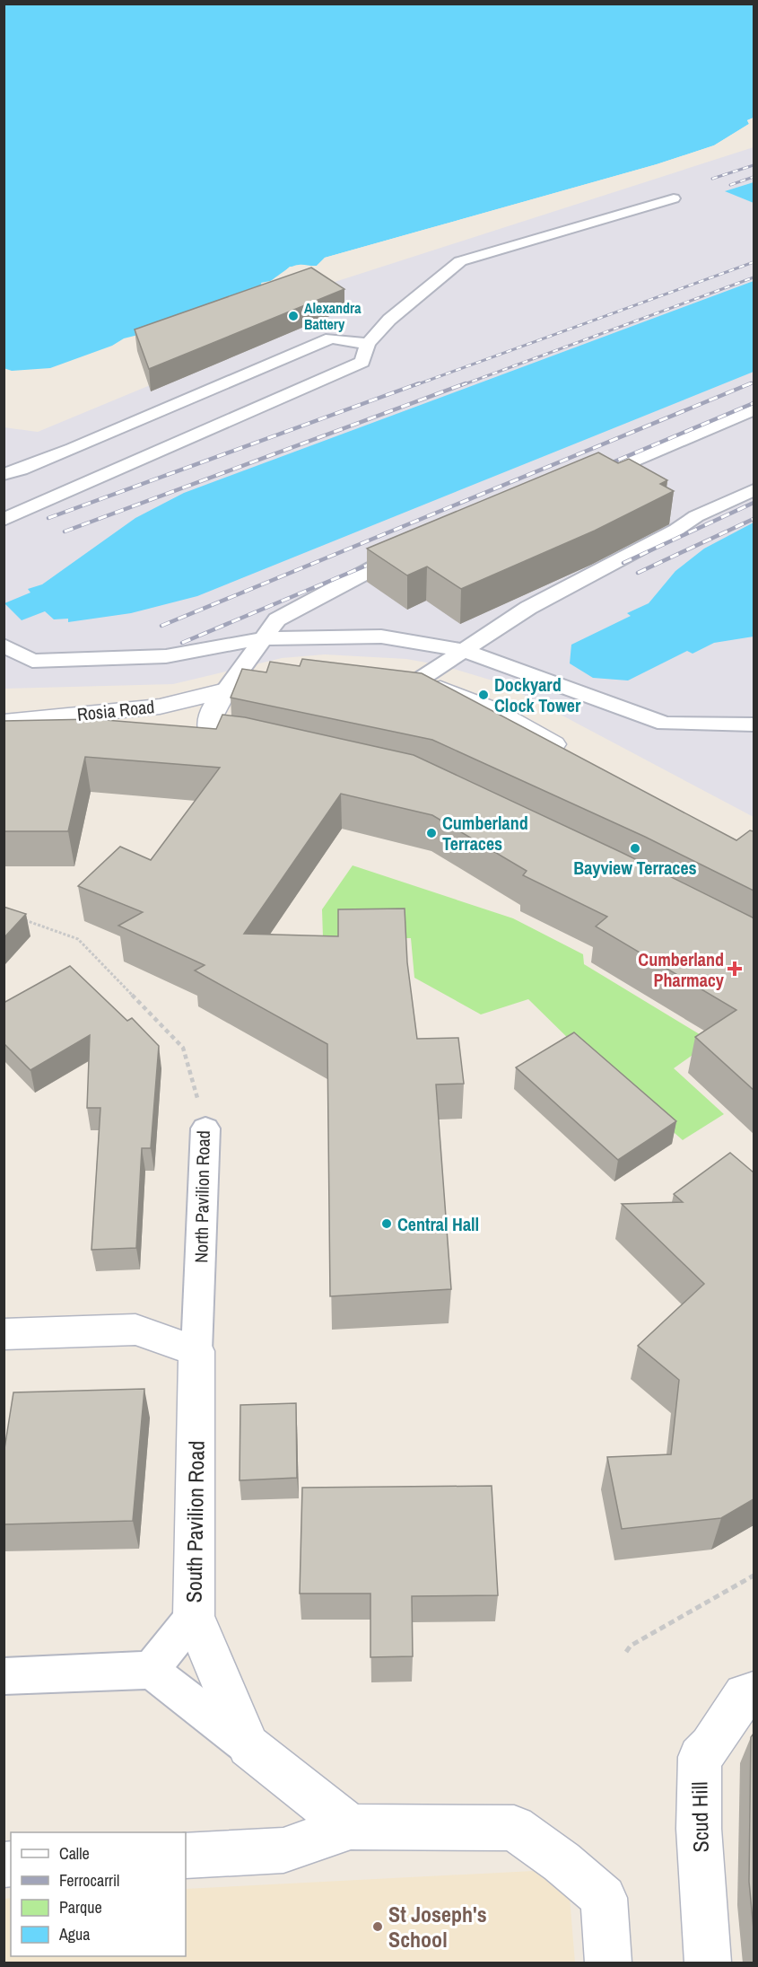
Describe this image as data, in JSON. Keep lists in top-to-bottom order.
{
  "streets": {
    "street": ["Rosia Road", "South Pavilion Road", "Scud Hill"],
    "lane": ["North Pavilion Road"]
  },
  "crossings": [
    ["North Pavilion Road", "South Pavilion Road"]
  ],
  "places": {
    "other": [
      "Alexandra Battery",
      "Dockyard Clock Tower",
      "Cumberland Terraces",
      "Bayview Terraces",
      "Central Hall",
      "St Joseph's School"
    ],
    "health": ["Cumberland Pharmacy"]
  },
  "legend": [
    "Calle",
    "Ferrocarril",
    "Parque",
    "Agua"
  ]
}
